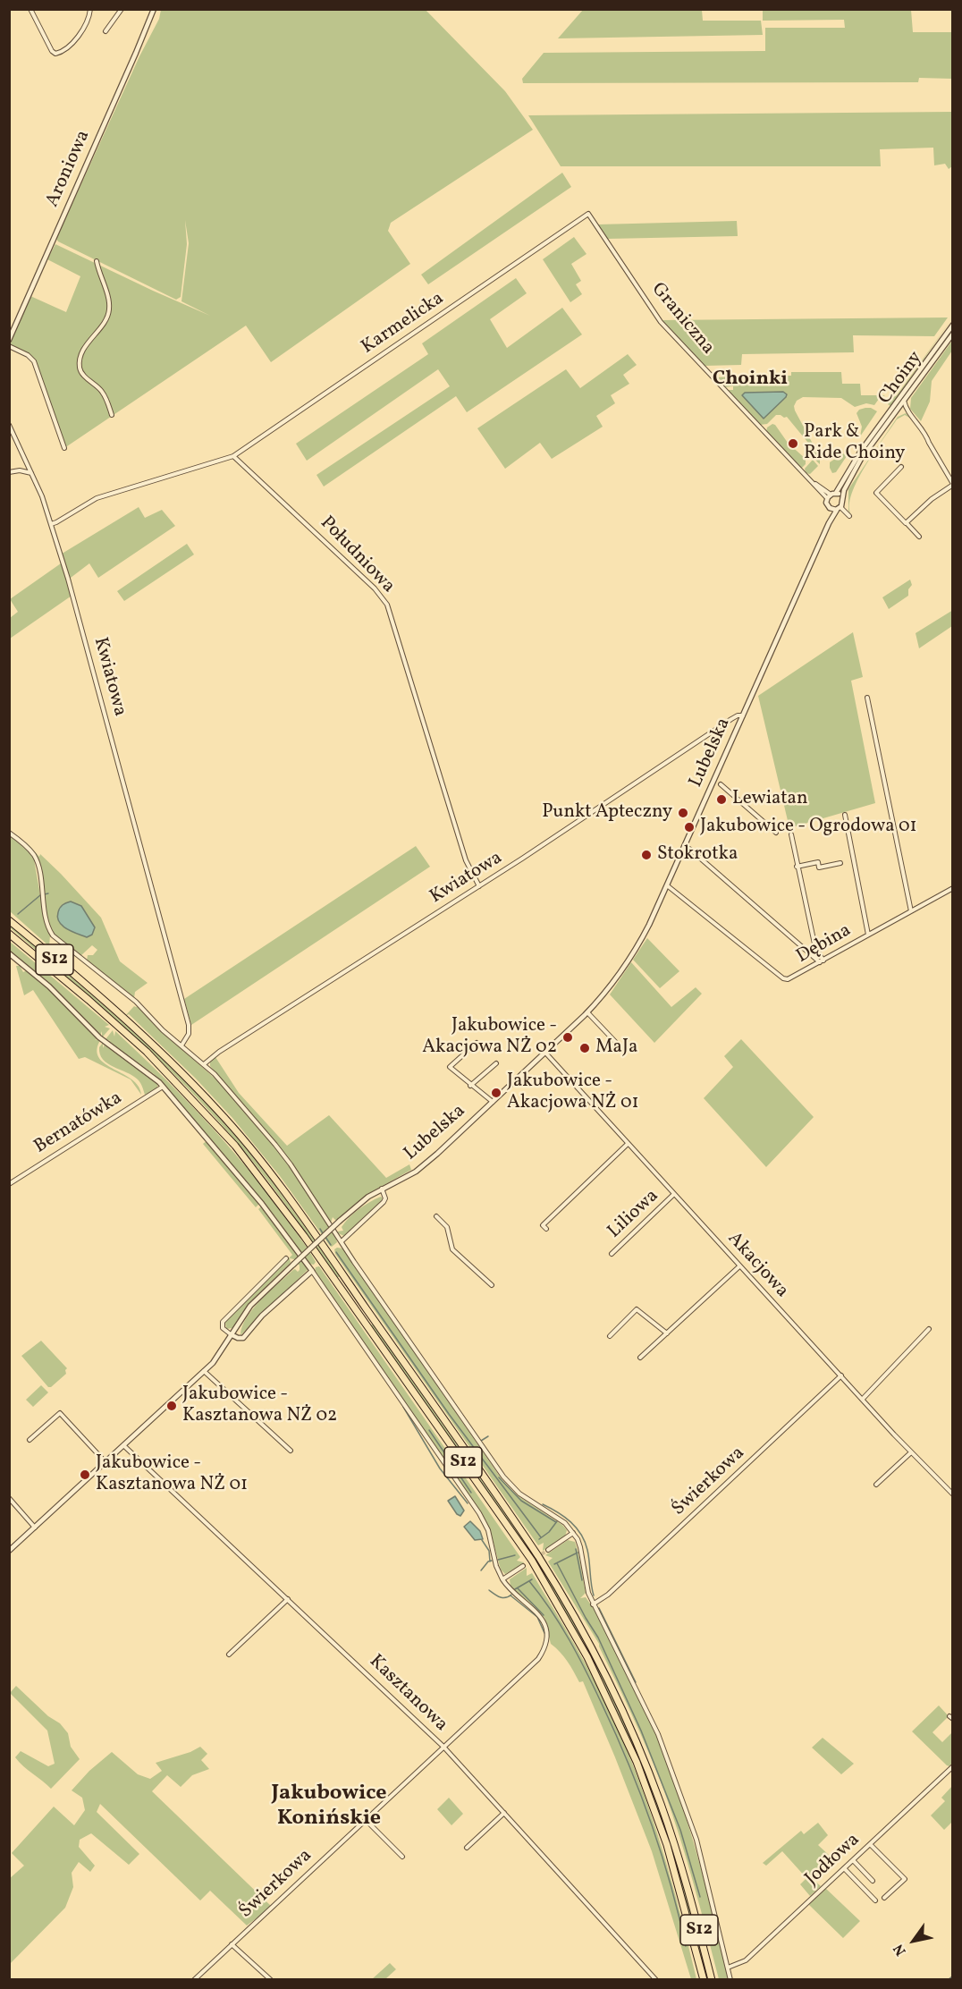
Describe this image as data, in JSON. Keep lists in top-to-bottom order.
{
  "streets": {
    "highway": ["S12"],
    "street": [
      "Aroniowa",
      "Graniczna",
      "Karmelicka",
      "Choiny",
      "Południowa",
      "Kwiatowa",
      "Lubelska",
      "Dębina",
      "Bernatówka",
      "Liliowa",
      "Akacjowa",
      "Świerkowa",
      "Kasztanowa",
      "Jodłowa"
    ]
  },
  "crossings": [
    ["Graniczna", "Karmelicka"],
    ["Graniczna", "Choiny"],
    ["Karmelicka", "Południowa"],
    ["Południowa", "Kwiatowa"],
    ["Kwiatowa", "Lubelska"],
    ["Lubelska", "Dębina"],
    ["Lubelska", "Akacjowa"],
    ["Lubelska", "Kasztanowa"],
    ["Liliowa", "Akacjowa"],
    ["Akacjowa", "Świerkowa"],
    ["Świerkowa", "Kasztanowa"]
  ],
  "districts": ["Choinki", "Jakubowice Konińskie"],
  "places": [
    "Park & Ride Choiny",
    "Lewiatan",
    "Punkt Apteczny",
    "Jakubowice - Ogrodowa 01",
    "Stokrotka",
    "Jakubowice - Akacjowa NŻ 02",
    "MaJa",
    "Jakubowice - Akacjowa NŻ 01",
    "Jakubowice - Kasztanowa NŻ 02",
    "Jakubowice - Kasztanowa NŻ 01"
  ],
  "north": "bottom left"
}
